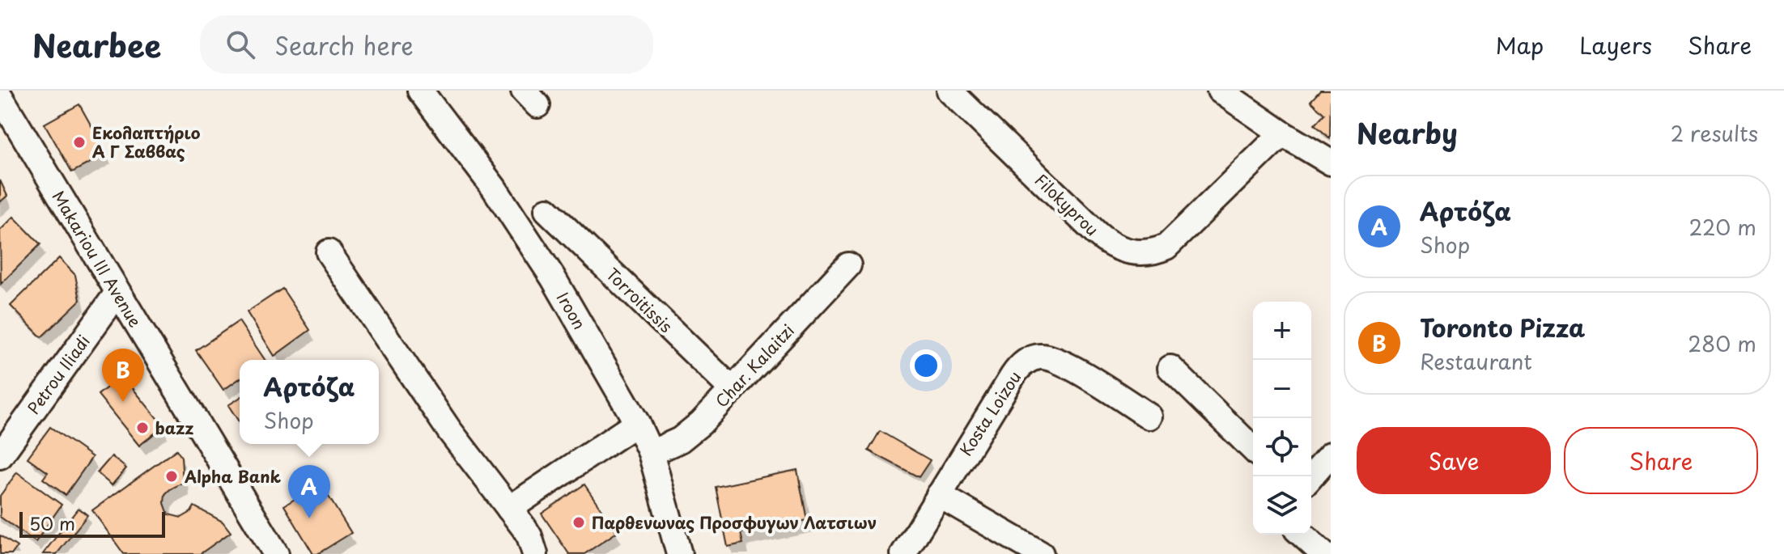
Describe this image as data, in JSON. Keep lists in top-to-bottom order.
{
  "streets": {
    "street": [
      "Filokyprou",
      "Makariou III Avenue",
      "Torroitissis",
      "Iroon",
      "Char. Kalaitzi",
      "Petrou Iliadi",
      "Kosta Loizou"
    ]
  },
  "crossings": [
    ["Makariou III Avenue", "Petrou Iliadi"],
    ["Torroitissis", "Char. Kalaitzi"],
    ["Iroon", "Char. Kalaitzi"]
  ],
  "places": [
    "Εκολαπτήριο Α Γ Σαββας",
    "bazz",
    "Alpha Bank",
    "Παρθενωνας Προσφυγων Λατσιων"
  ],
  "scale_bar": "50 m",
  "page": {
    "header": "Nearbee",
    "search": "Search here",
    "nav": ["Map", "Layers", "Share"],
    "heading": ["Nearby", "2 results"],
    "list": [
      {
        "mark": "A",
        "name": "Αρτόζα",
        "note": "Shop",
        "value": "220 m"
      },
      {
        "mark": "B",
        "name": "Toronto Pizza",
        "note": "Restaurant",
        "value": "280 m"
      }
    ],
    "map_buttons": ["+", "−"],
    "pins": ["B", "A"],
    "popup": ["Αρτόζα", "Shop"],
    "buttons": ["Save", "Share"],
    "scale": "50 m"
  }
}
